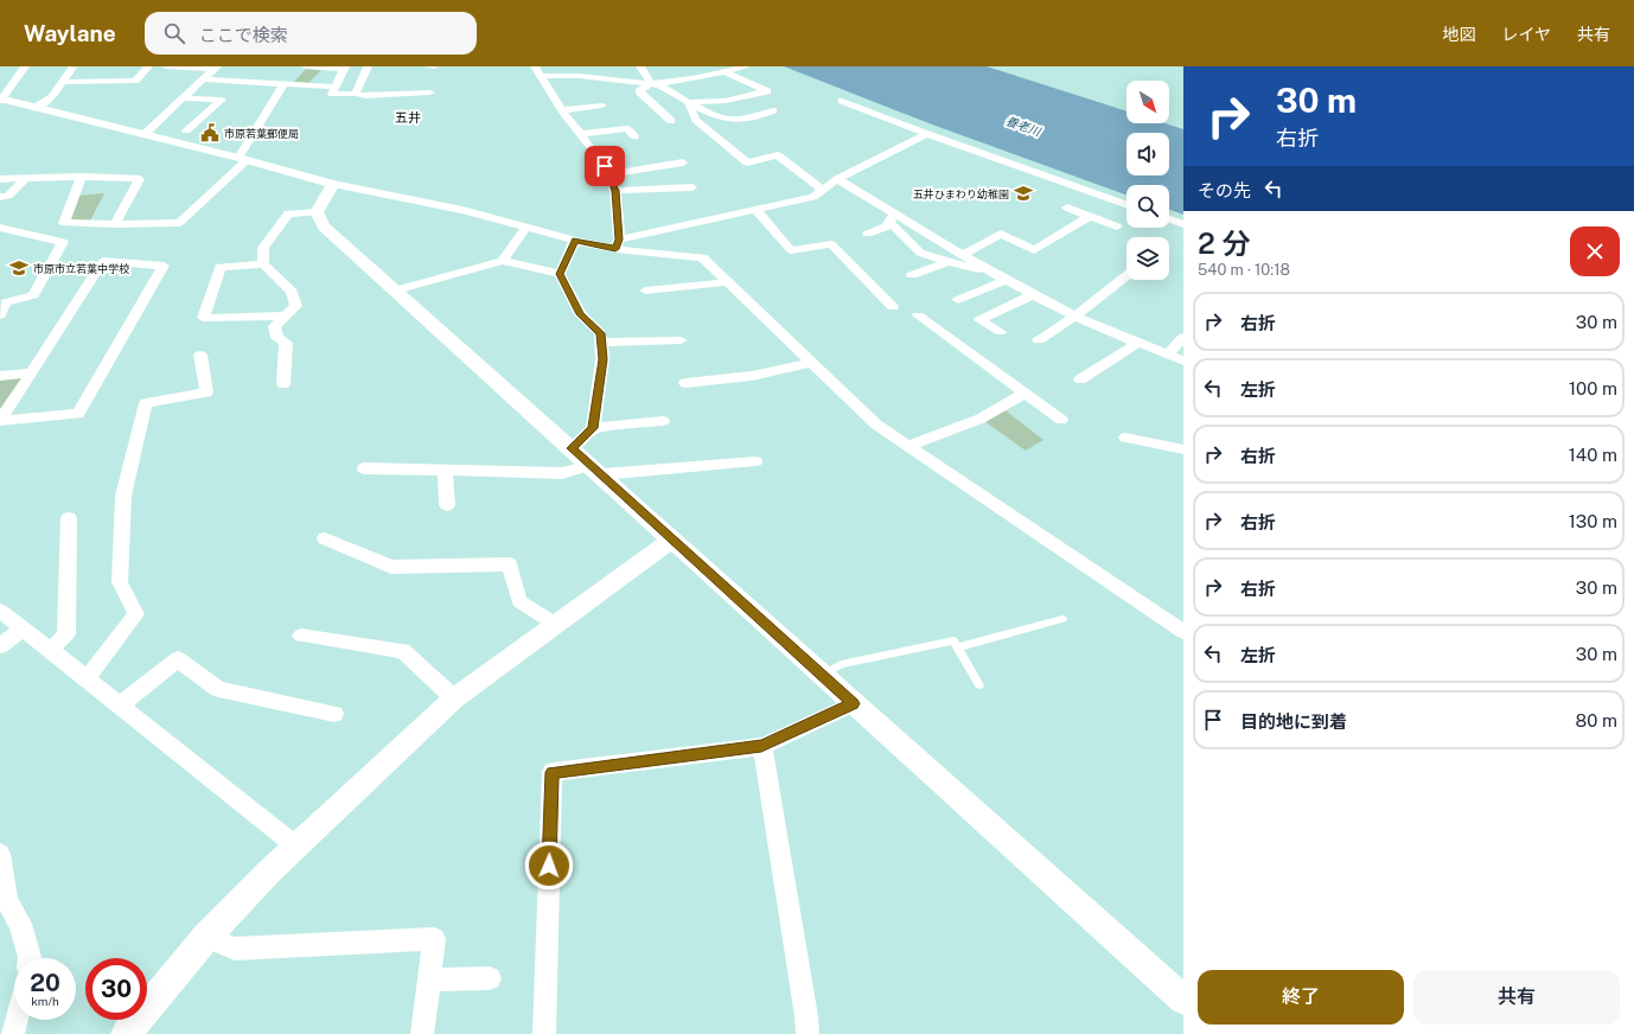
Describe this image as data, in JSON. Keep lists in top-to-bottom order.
{
  "districts": ["五井"],
  "water": ["養老川"],
  "places": {
    "public building": ["市原若葉郵便局"],
    "school or university": ["五井ひまわり幼稚園", "市原市立若葉中学校"]
  },
  "north": "bottom right",
  "page": {
    "header": "Waylane",
    "search": "ここで検索",
    "nav": ["地図", "レイヤ", "共有"],
    "turn": ["30 m", "右折"],
    "then": "その先",
    "heading": ["2 分", "540 m · 10:18"],
    "list": [
      {
        "name": "右折",
        "value": "30 m"
      },
      {
        "name": "左折",
        "value": "100 m"
      },
      {
        "name": "右折",
        "value": "140 m"
      },
      {
        "name": "右折",
        "value": "130 m"
      },
      {
        "name": "右折",
        "value": "30 m"
      },
      {
        "name": "左折",
        "value": "30 m"
      },
      {
        "name": "目的地に到着",
        "value": "80 m"
      }
    ],
    "speed": "20 km/h",
    "limit": "30",
    "buttons": ["終了", "共有"]
  }
}
